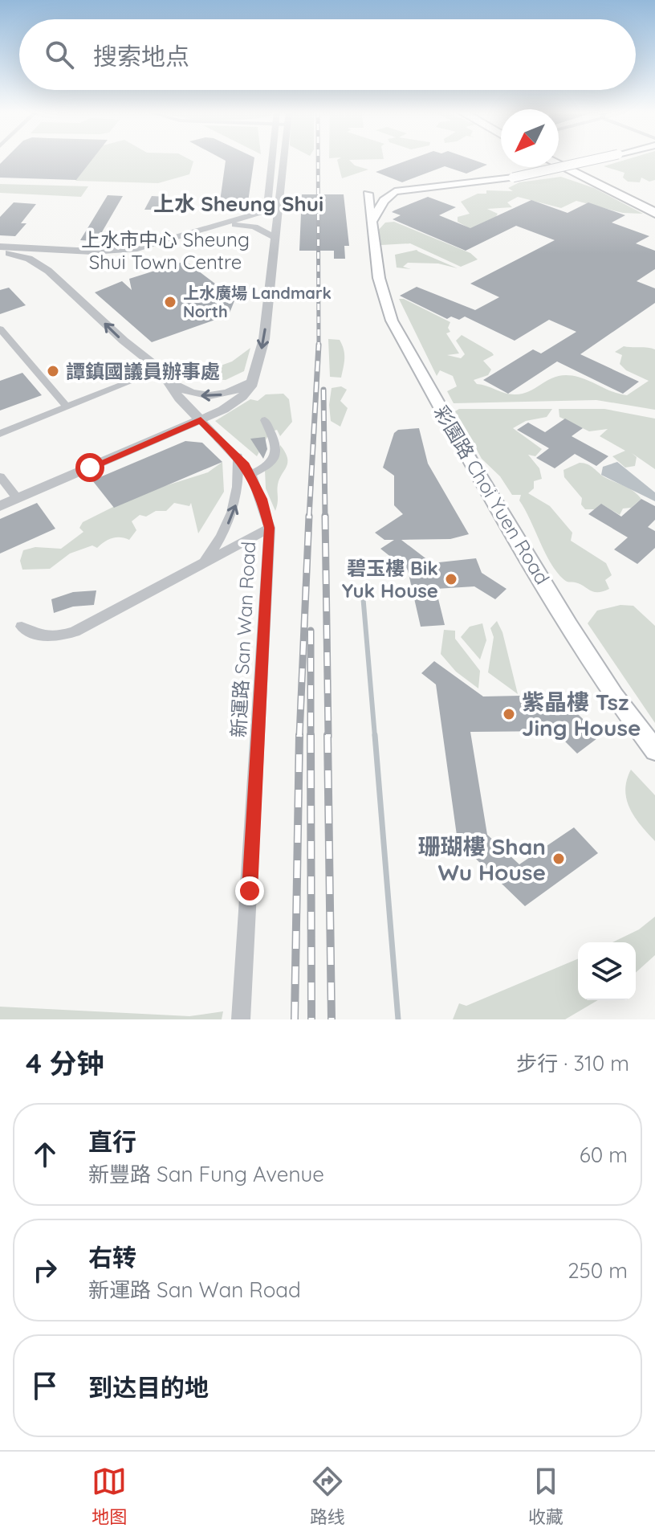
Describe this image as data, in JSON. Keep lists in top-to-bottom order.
{
  "streets": {
    "main road": ["彩園路 Choi Yuen Road"],
    "street": ["新運路 San Wan Road"]
  },
  "districts": ["上水 Sheung Shui", "上水市中心 Sheung Shui Town Centre"],
  "places": [
    "上水廣場 Landmark North",
    "譚鎮國議員辦事處",
    "碧玉樓 Bik Yuk House",
    "紫晶樓 Tsz Jing House",
    "珊瑚樓 Shan Wu House"
  ],
  "north": "bottom left",
  "page": {
    "search": "搜索地点",
    "heading": ["4 分钟", "步行 · 310 m"],
    "list": [
      ["直行", "新豐路 San Fung Avenue", "60 m"],
      ["右转", "新運路 San Wan Road", "250 m"],
      "到达目的地"
    ],
    "nav": ["地图", "路线", "收藏"]
  }
}
